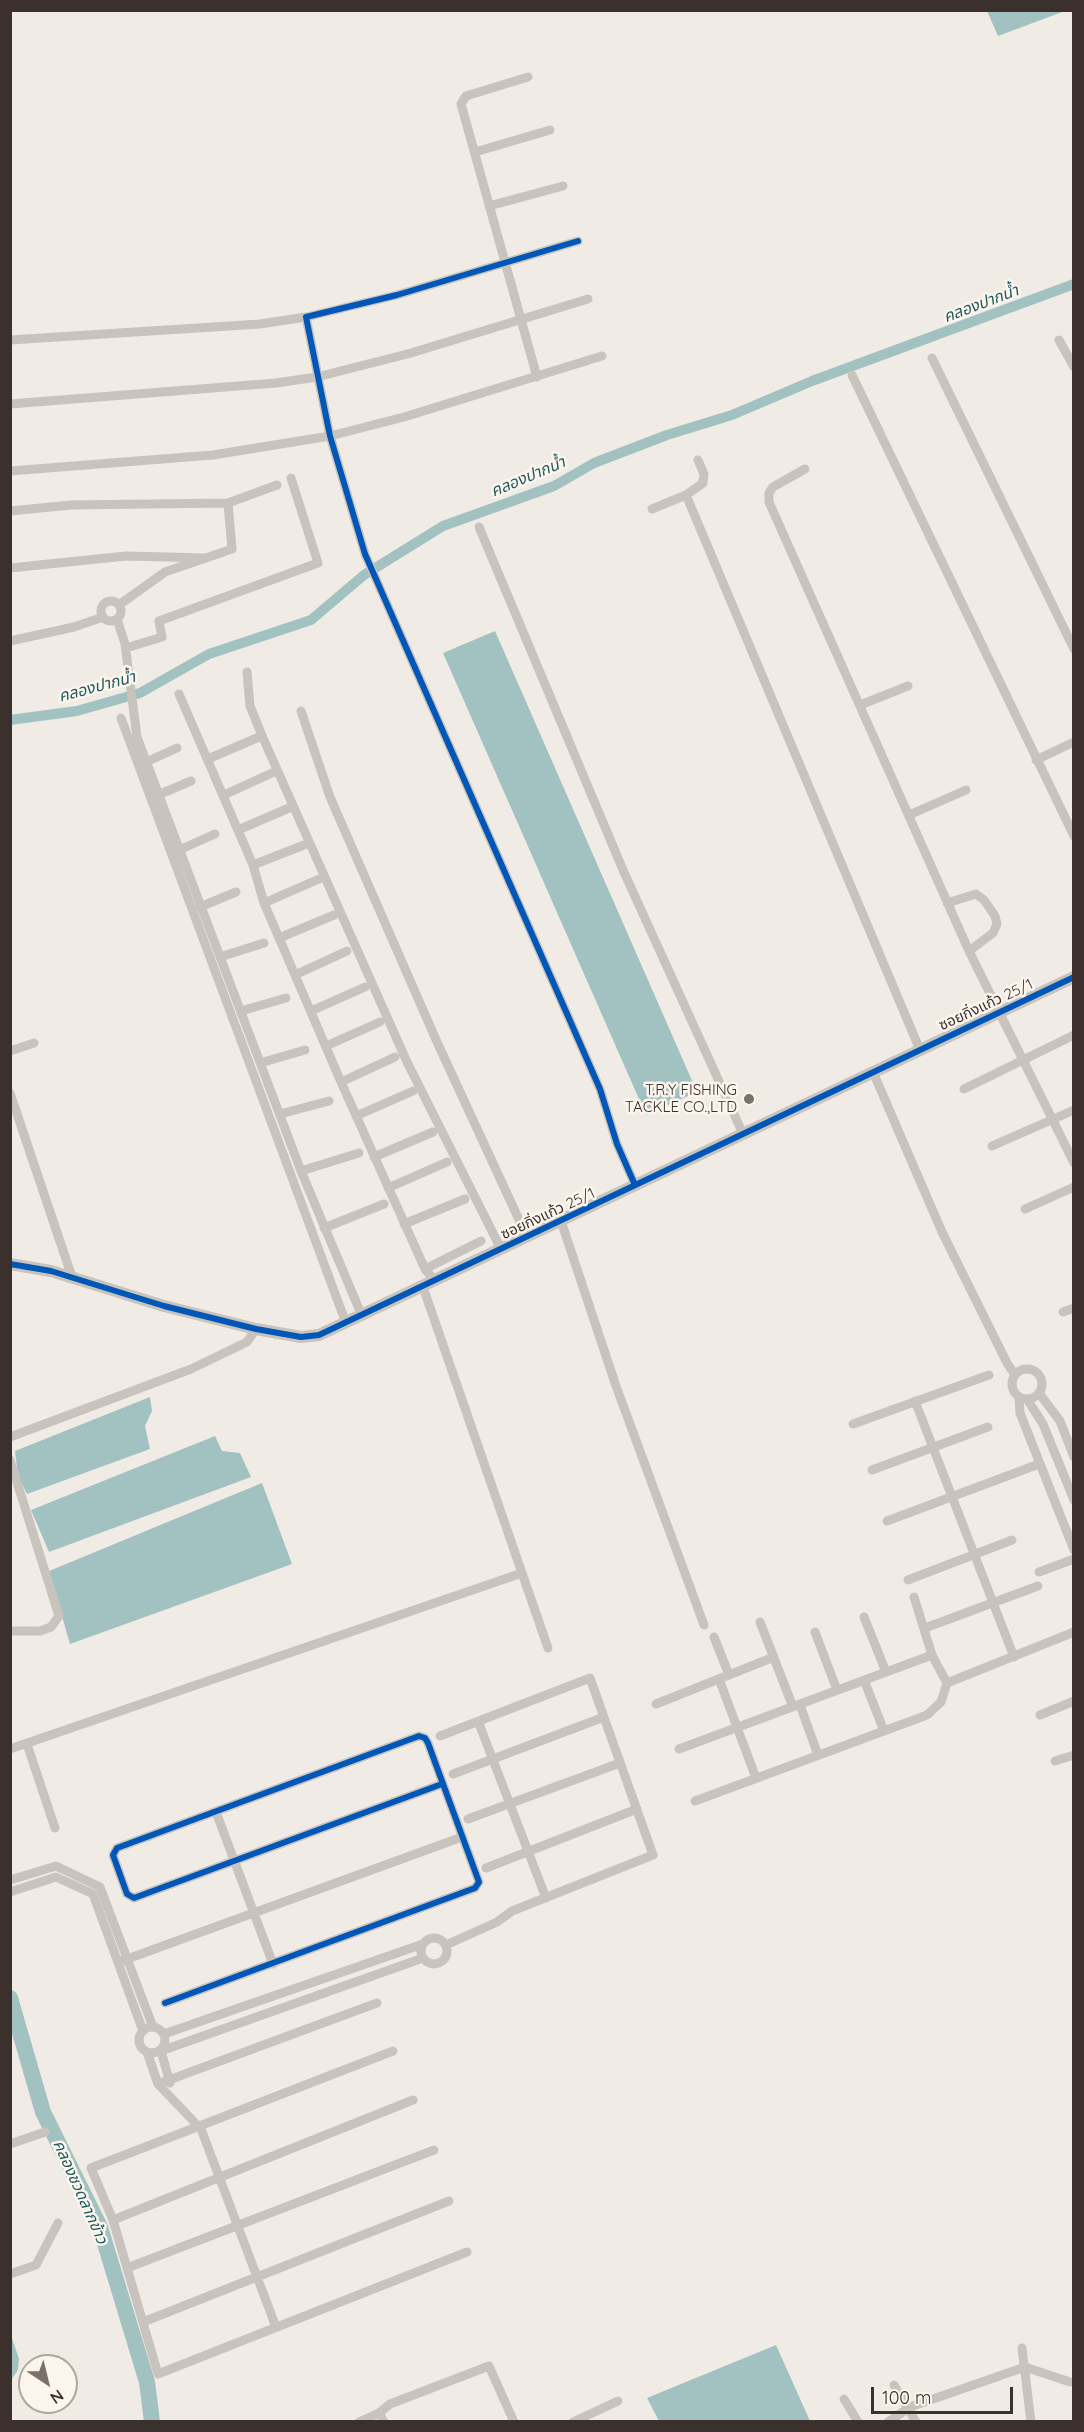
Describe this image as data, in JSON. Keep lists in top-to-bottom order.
{
  "streets": {
    "street": ["ซอยกิ่งแก้ว 25/1"]
  },
  "water": ["คลองปากน้ำ", "คลองชวดลากข้าว"],
  "places": ["T.R.Y FISHING TACKLE CO.,LTD"],
  "scale_bar": "100 m",
  "north": "bottom right"
}
